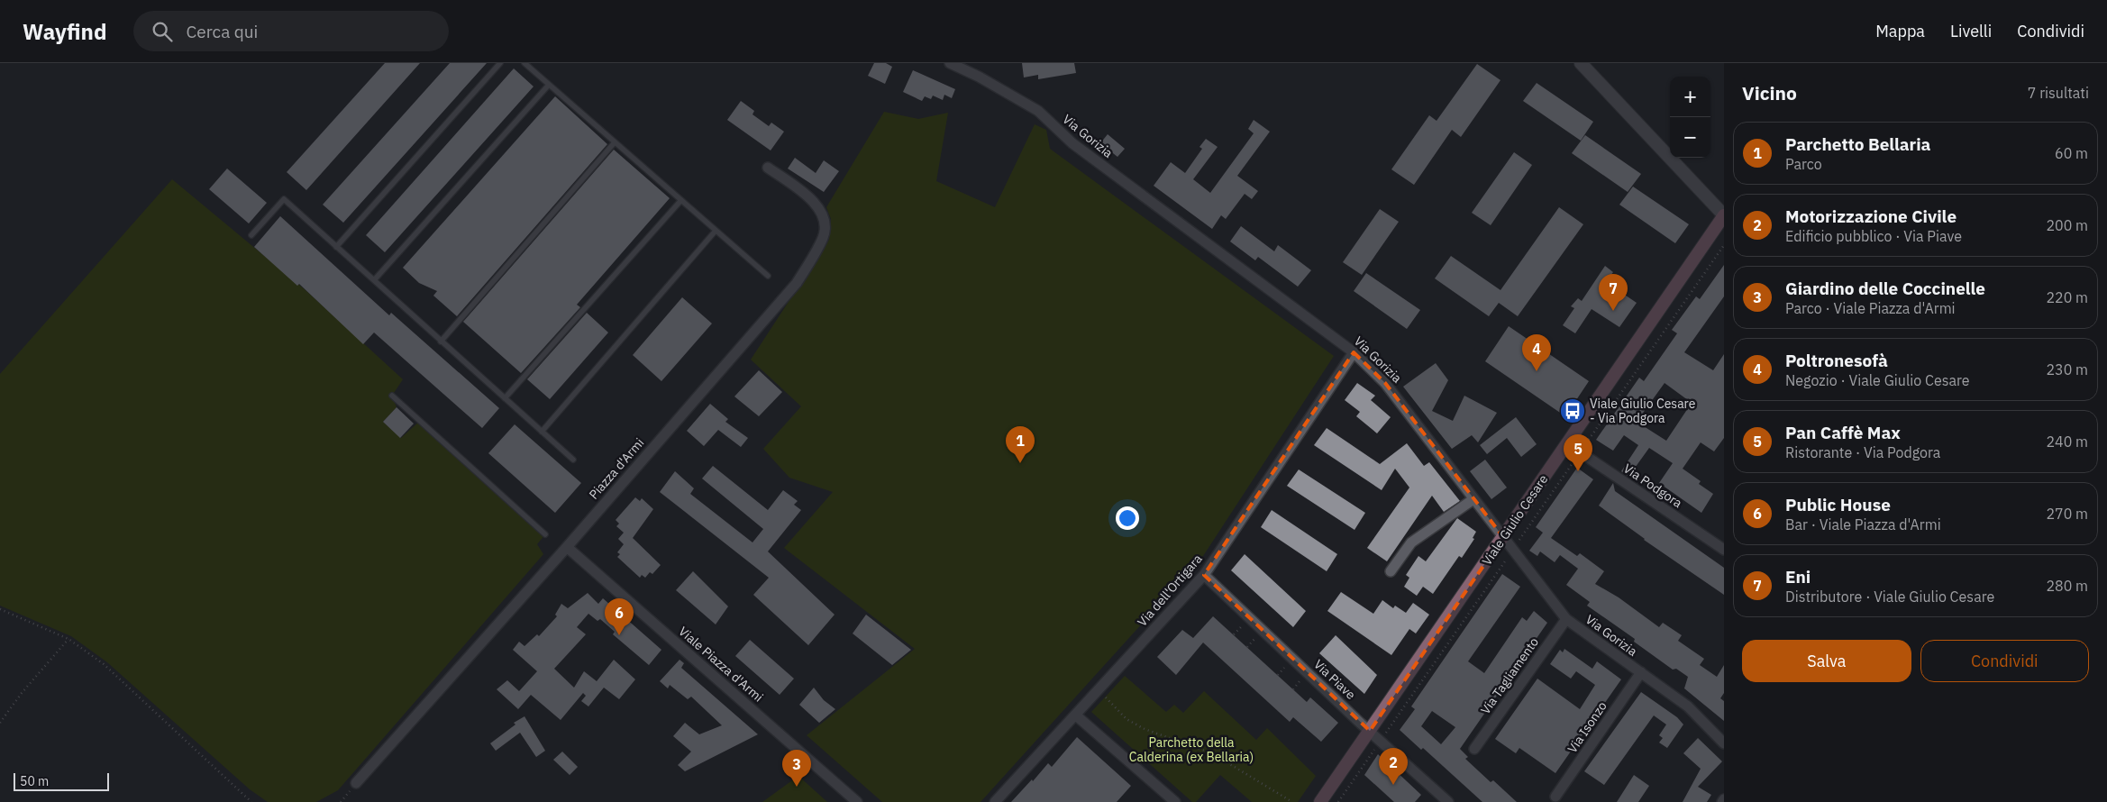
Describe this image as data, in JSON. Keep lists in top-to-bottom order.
{
  "streets": {
    "main road": ["Viale Giulio Cesare"],
    "street": [
      "Via Gorizia",
      "Piazza d'Armi",
      "Via Podgora",
      "Via dell'Ortigara",
      "Viale Piazza d'Armi",
      "Via Tagliamento",
      "Via Piave",
      "Via Isonzo"
    ]
  },
  "crossings": [
    ["Via Gorizia", "Viale Giulio Cesare"],
    ["Via Gorizia", "Via dell'Ortigara"],
    ["Via Gorizia", "Via Tagliamento"],
    ["Via Gorizia", "Via Isonzo"],
    ["Piazza d'Armi", "Viale Piazza d'Armi"],
    ["Via Podgora", "Viale Giulio Cesare"],
    ["Viale Giulio Cesare", "Via Piave"],
    ["Via dell'Ortigara", "Via Piave"]
  ],
  "parks": ["Parchetto della Calderina (ex Bellaria)"],
  "places": {
    "bus stop": ["Viale Giulio Cesare - Via Podgora"]
  },
  "scale_bar": "50 m",
  "page": {
    "header": "Wayfind",
    "search": "Cerca qui",
    "nav": ["Mappa", "Livelli", "Condividi"],
    "heading": ["Vicino", "7 risultati"],
    "map_buttons": ["+", "−"],
    "list": [
      {
        "mark": "1",
        "name": "Parchetto Bellaria",
        "note": "Parco",
        "value": "60 m"
      },
      {
        "mark": "2",
        "name": "Motorizzazione Civile",
        "note": "Edificio pubblico · Via Piave",
        "value": "200 m"
      },
      {
        "mark": "3",
        "name": "Giardino delle Coccinelle",
        "note": "Parco · Viale Piazza d'Armi",
        "value": "220 m"
      },
      {
        "mark": "4",
        "name": "Poltronesofà",
        "note": "Negozio · Viale Giulio Cesare",
        "value": "230 m"
      },
      {
        "mark": "5",
        "name": "Pan Caffè Max",
        "note": "Ristorante · Via Podgora",
        "value": "240 m"
      },
      {
        "mark": "6",
        "name": "Public House",
        "note": "Bar · Viale Piazza d'Armi",
        "value": "270 m"
      },
      {
        "mark": "7",
        "name": "Eni",
        "note": "Distributore · Viale Giulio Cesare",
        "value": "280 m"
      }
    ],
    "pins": [
      "7",
      "4",
      "1",
      "5",
      "6",
      "2",
      "3"
    ],
    "buttons": ["Salva", "Condividi"],
    "scale": "50 m"
  }
}
